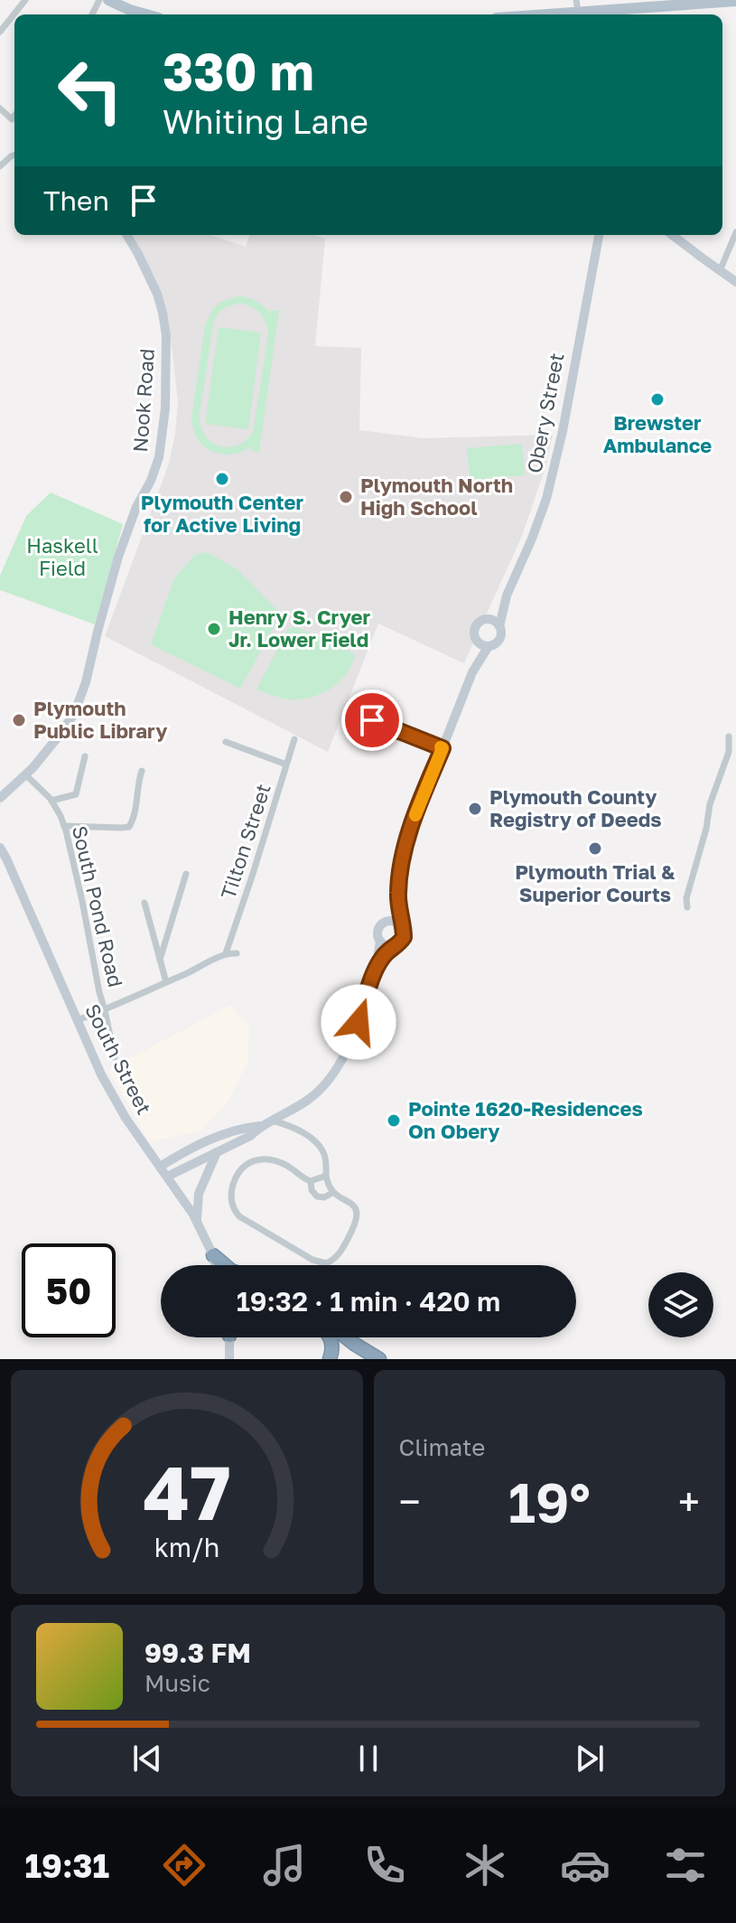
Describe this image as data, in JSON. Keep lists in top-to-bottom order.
{
  "streets": {
    "main road": ["Nook Road", "Obery Street", "South Street"],
    "street": ["Tilton Street", "South Pond Road"]
  },
  "crossings": [
    ["Nook Road", "South Pond Road"],
    ["Obery Street", "South Street"]
  ],
  "parks": ["Haskell Field"],
  "places": [
    "Brewster Ambulance",
    "Plymouth Center for Active Living",
    "Plymouth North High School",
    "Henry S. Cryer Jr. Lower Field",
    "Plymouth Public Library",
    "Plymouth County Registry of Deeds",
    "Plymouth Trial & Superior Courts",
    "Pointe 1620-Residences On Obery"
  ],
  "page": {
    "turn": ["330 m", "Whiting Lane"],
    "then": "Then",
    "limit": "50",
    "trip": "19:32 · 1 min · 420 m",
    "tile": "Climate",
    "heat": ["−", "19°", "+"],
    "song": ["99.3 FM", "Music"],
    "tabs": "19:31",
    "gauge": ["47", "km/h"]
  }
}
